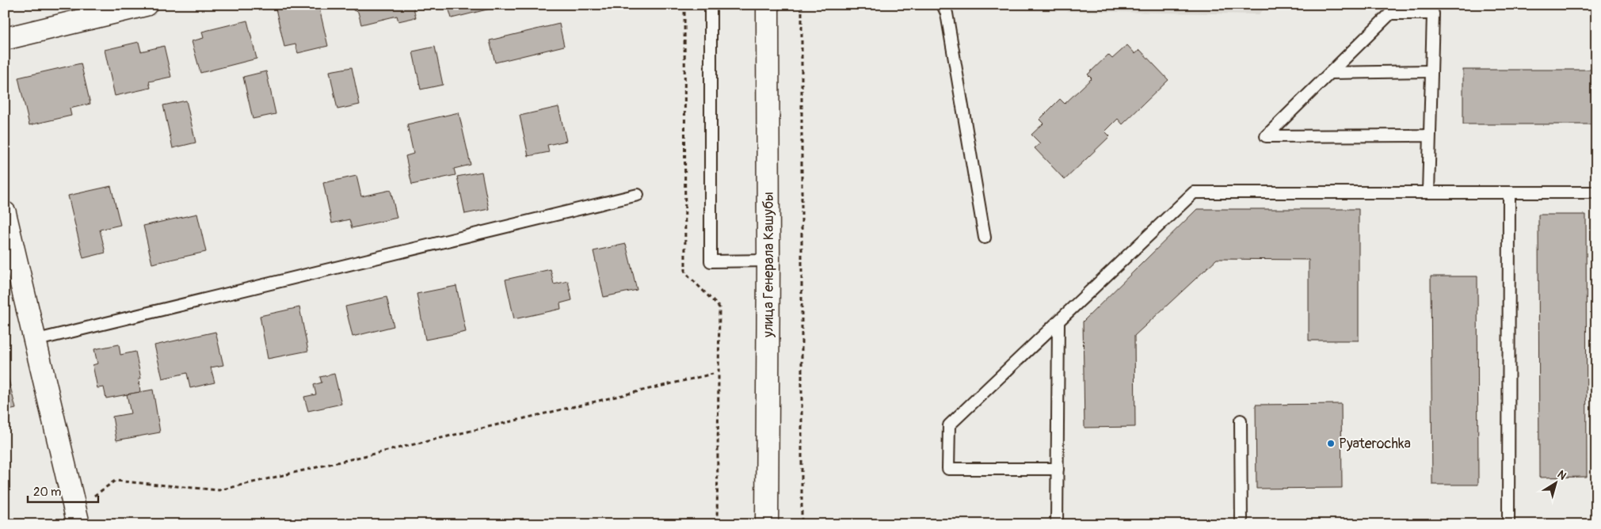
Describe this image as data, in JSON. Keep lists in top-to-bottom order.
{
  "streets": {
    "street": ["улица Генерала Кашубы"]
  },
  "places": ["Pyaterochka"],
  "scale_bar": "20 m",
  "north": "top right"
}
